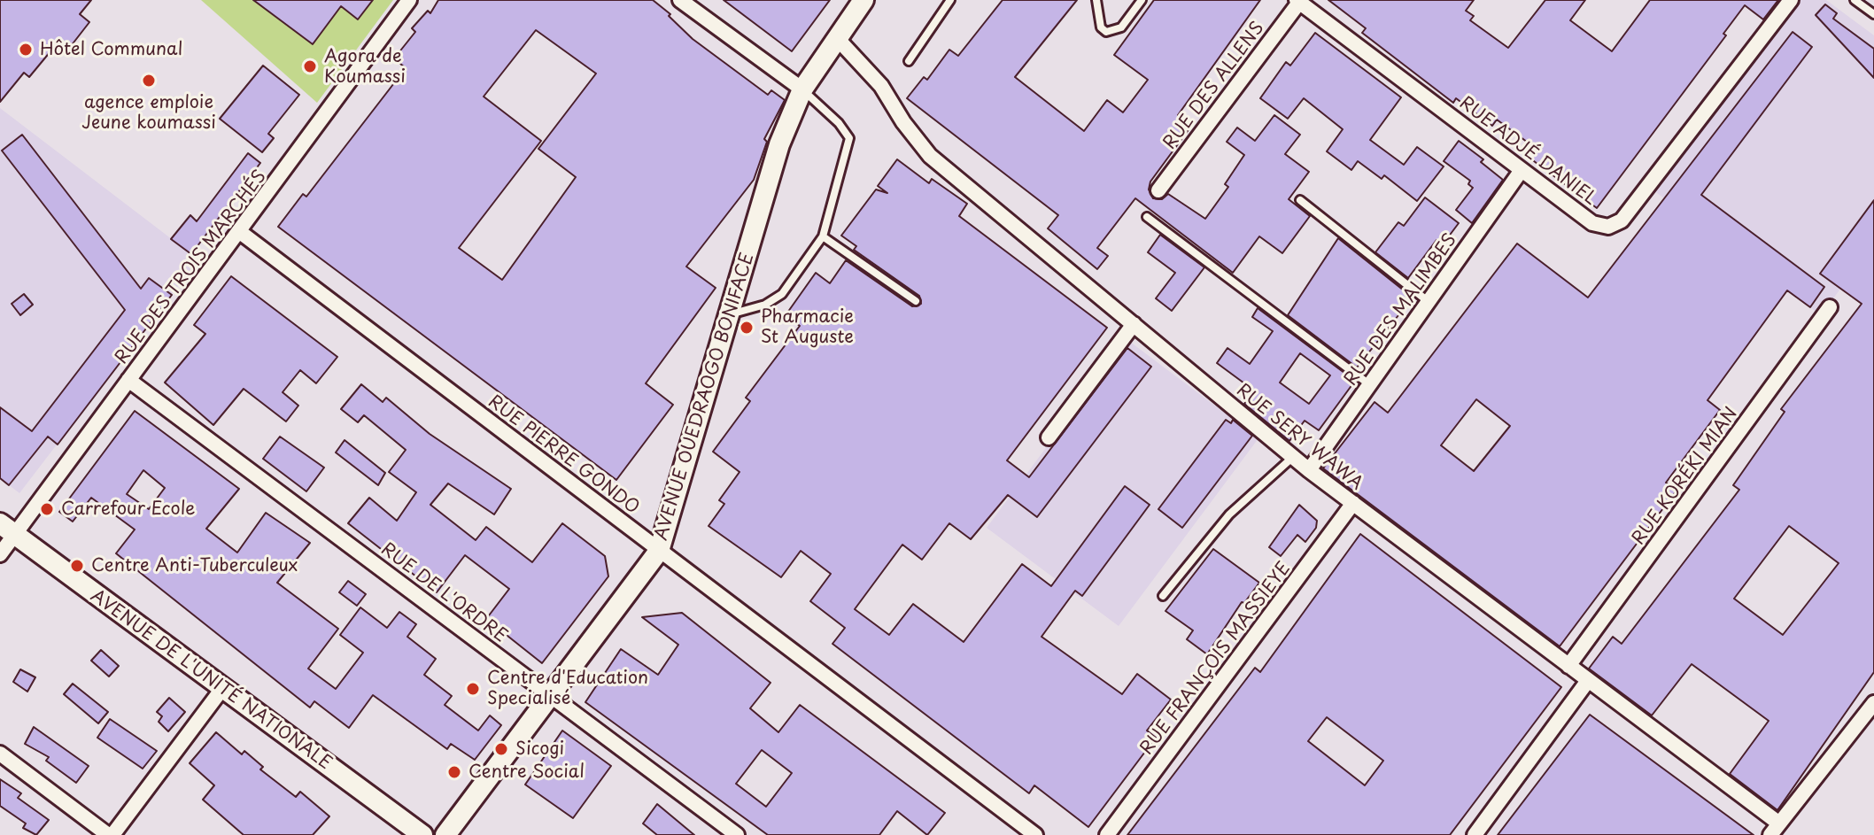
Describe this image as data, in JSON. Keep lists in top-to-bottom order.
{
  "streets": {
    "street": [
      "RUE DES ALLENS",
      "RUE ADJÉ DANIEL",
      "RUE DES TROIS MARCHÉS",
      "RUE DES MALIMBES",
      "AVENUE OUEDRAOGO BONIFACE",
      "RUE SERY WAWA",
      "RUE PIERRE GONDO",
      "RUE KORÉKI MIAN",
      "RUE DE L'ORDRE",
      "RUE FRANÇOIS MASSIEYE",
      "AVENUE DE L'UNITÉ NATIONALE"
    ]
  },
  "crossings": [
    ["RUE DES ALLENS", "RUE ADJÉ DANIEL"],
    ["RUE ADJÉ DANIEL", "RUE DES MALIMBES"],
    ["RUE DES TROIS MARCHÉS", "RUE PIERRE GONDO"],
    ["RUE DES TROIS MARCHÉS", "RUE DE L'ORDRE"],
    ["RUE DES TROIS MARCHÉS", "AVENUE DE L'UNITÉ NATIONALE"],
    ["RUE DES MALIMBES", "RUE SERY WAWA"],
    ["AVENUE OUEDRAOGO BONIFACE", "RUE SERY WAWA"],
    ["AVENUE OUEDRAOGO BONIFACE", "RUE PIERRE GONDO"],
    ["AVENUE OUEDRAOGO BONIFACE", "RUE DE L'ORDRE"],
    ["RUE SERY WAWA", "RUE KORÉKI MIAN"],
    ["RUE SERY WAWA", "RUE FRANÇOIS MASSIEYE"]
  ],
  "places": [
    "Hôtel Communal",
    "Agora de Koumassi",
    "agence emploie Jeune koumassi",
    "Pharmacie St Auguste",
    "Carrefour Ecole",
    "Centre Anti-Tuberculeux",
    "Centre d'Education Specialisé",
    "Sicogi",
    "Centre Social"
  ]
}
